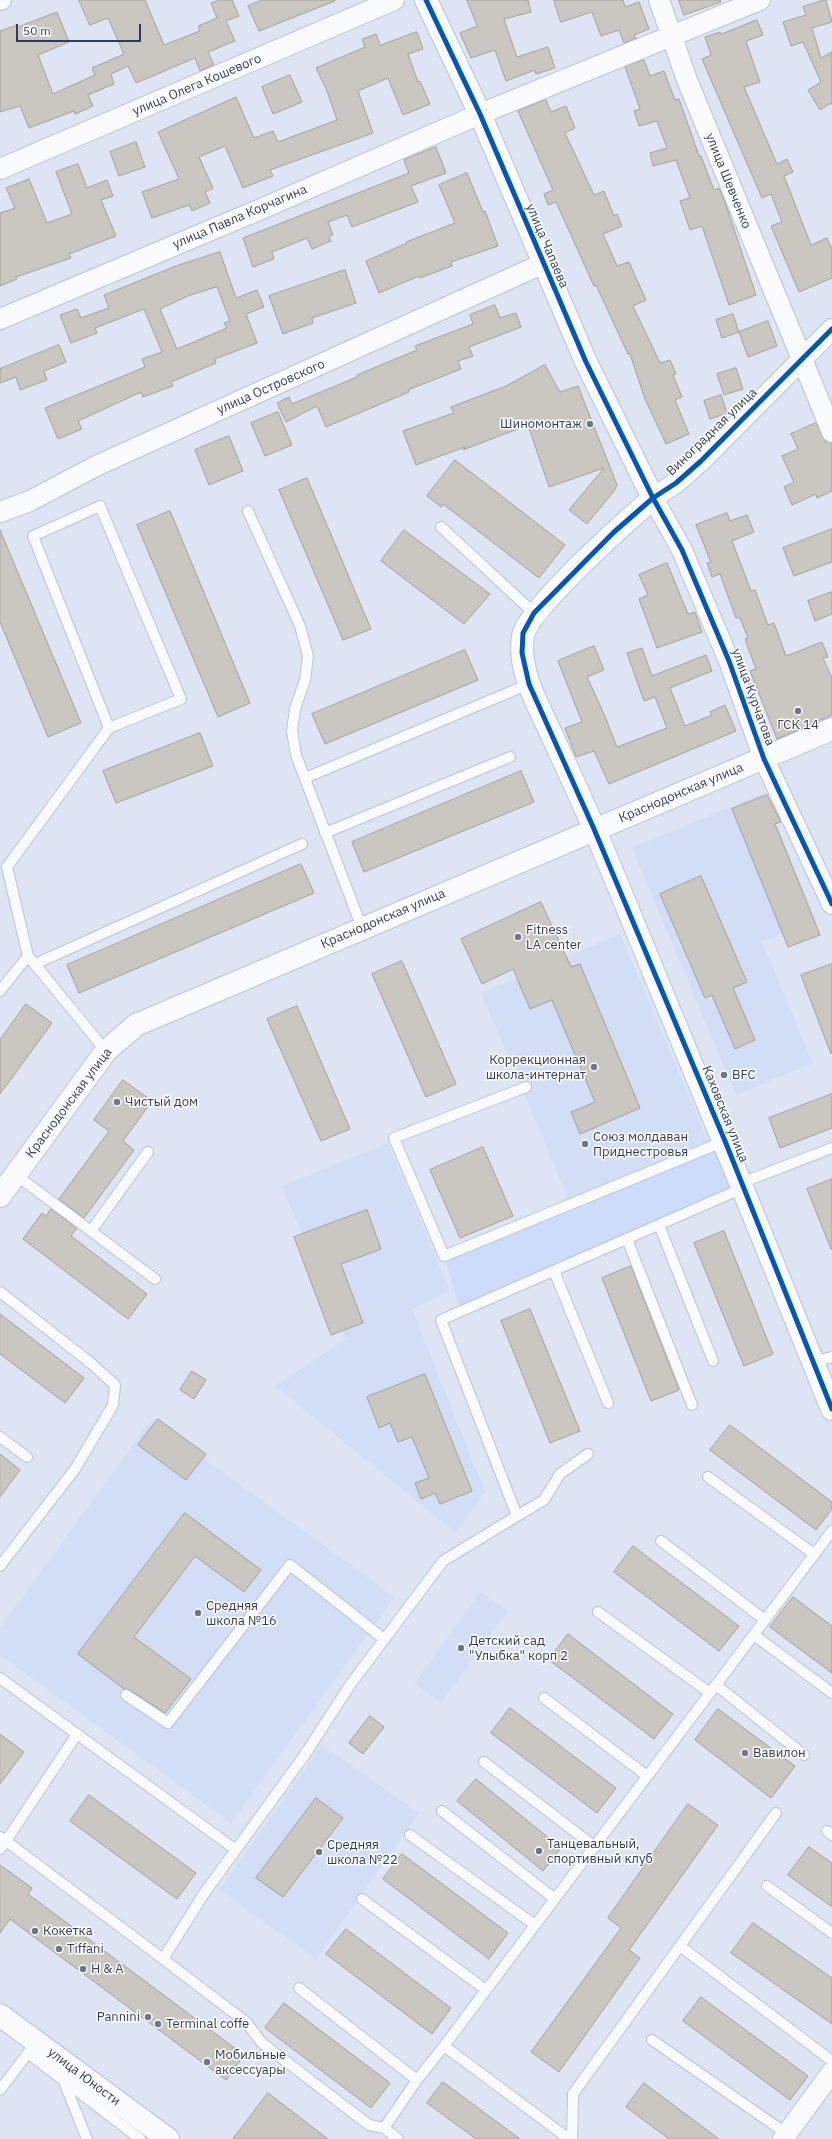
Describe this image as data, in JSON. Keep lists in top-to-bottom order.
{
  "streets": {
    "street": [
      "улица Олега Кошевого",
      "улица Шевченко",
      "улица Павла Корчагина",
      "улица Чапаева",
      "улица Островского",
      "Виноградная улица",
      "улица Курчатова",
      "Краснодонская улица",
      "Каховская улица",
      "улица Юности"
    ]
  },
  "crossings": [
    ["улица Шевченко", "улица Павла Корчагина"],
    ["улица Шевченко", "Виноградная улица"],
    ["улица Павла Корчагина", "улица Чапаева"],
    ["улица Чапаева", "улица Островского"],
    ["улица Чапаева", "Виноградная улица"],
    ["улица Чапаева", "улица Курчатова"],
    ["Виноградная улица", "улица Курчатова"],
    ["Виноградная улица", "Каховская улица"],
    ["улица Курчатова", "Краснодонская улица"],
    ["Краснодонская улица", "Каховская улица"]
  ],
  "places": [
    "Шиномонтаж",
    "ГСК 14",
    "Fitness LA center",
    "Коррекционная школа-интернат",
    "BFC",
    "Чистый дом",
    "Союз молдаван Приднестровья",
    "Средняя школа №16",
    "Детский сад \"Улыбка\" корп 2",
    "Вавилон",
    "Танцевальный, спортивный клуб",
    "Средняя школа №22",
    "Кокетка",
    "Tiffani",
    "H & A",
    "Pannini",
    "Terminal coffe",
    "Мобильные аксессуары"
  ],
  "scale_bar": "50 m"
}
